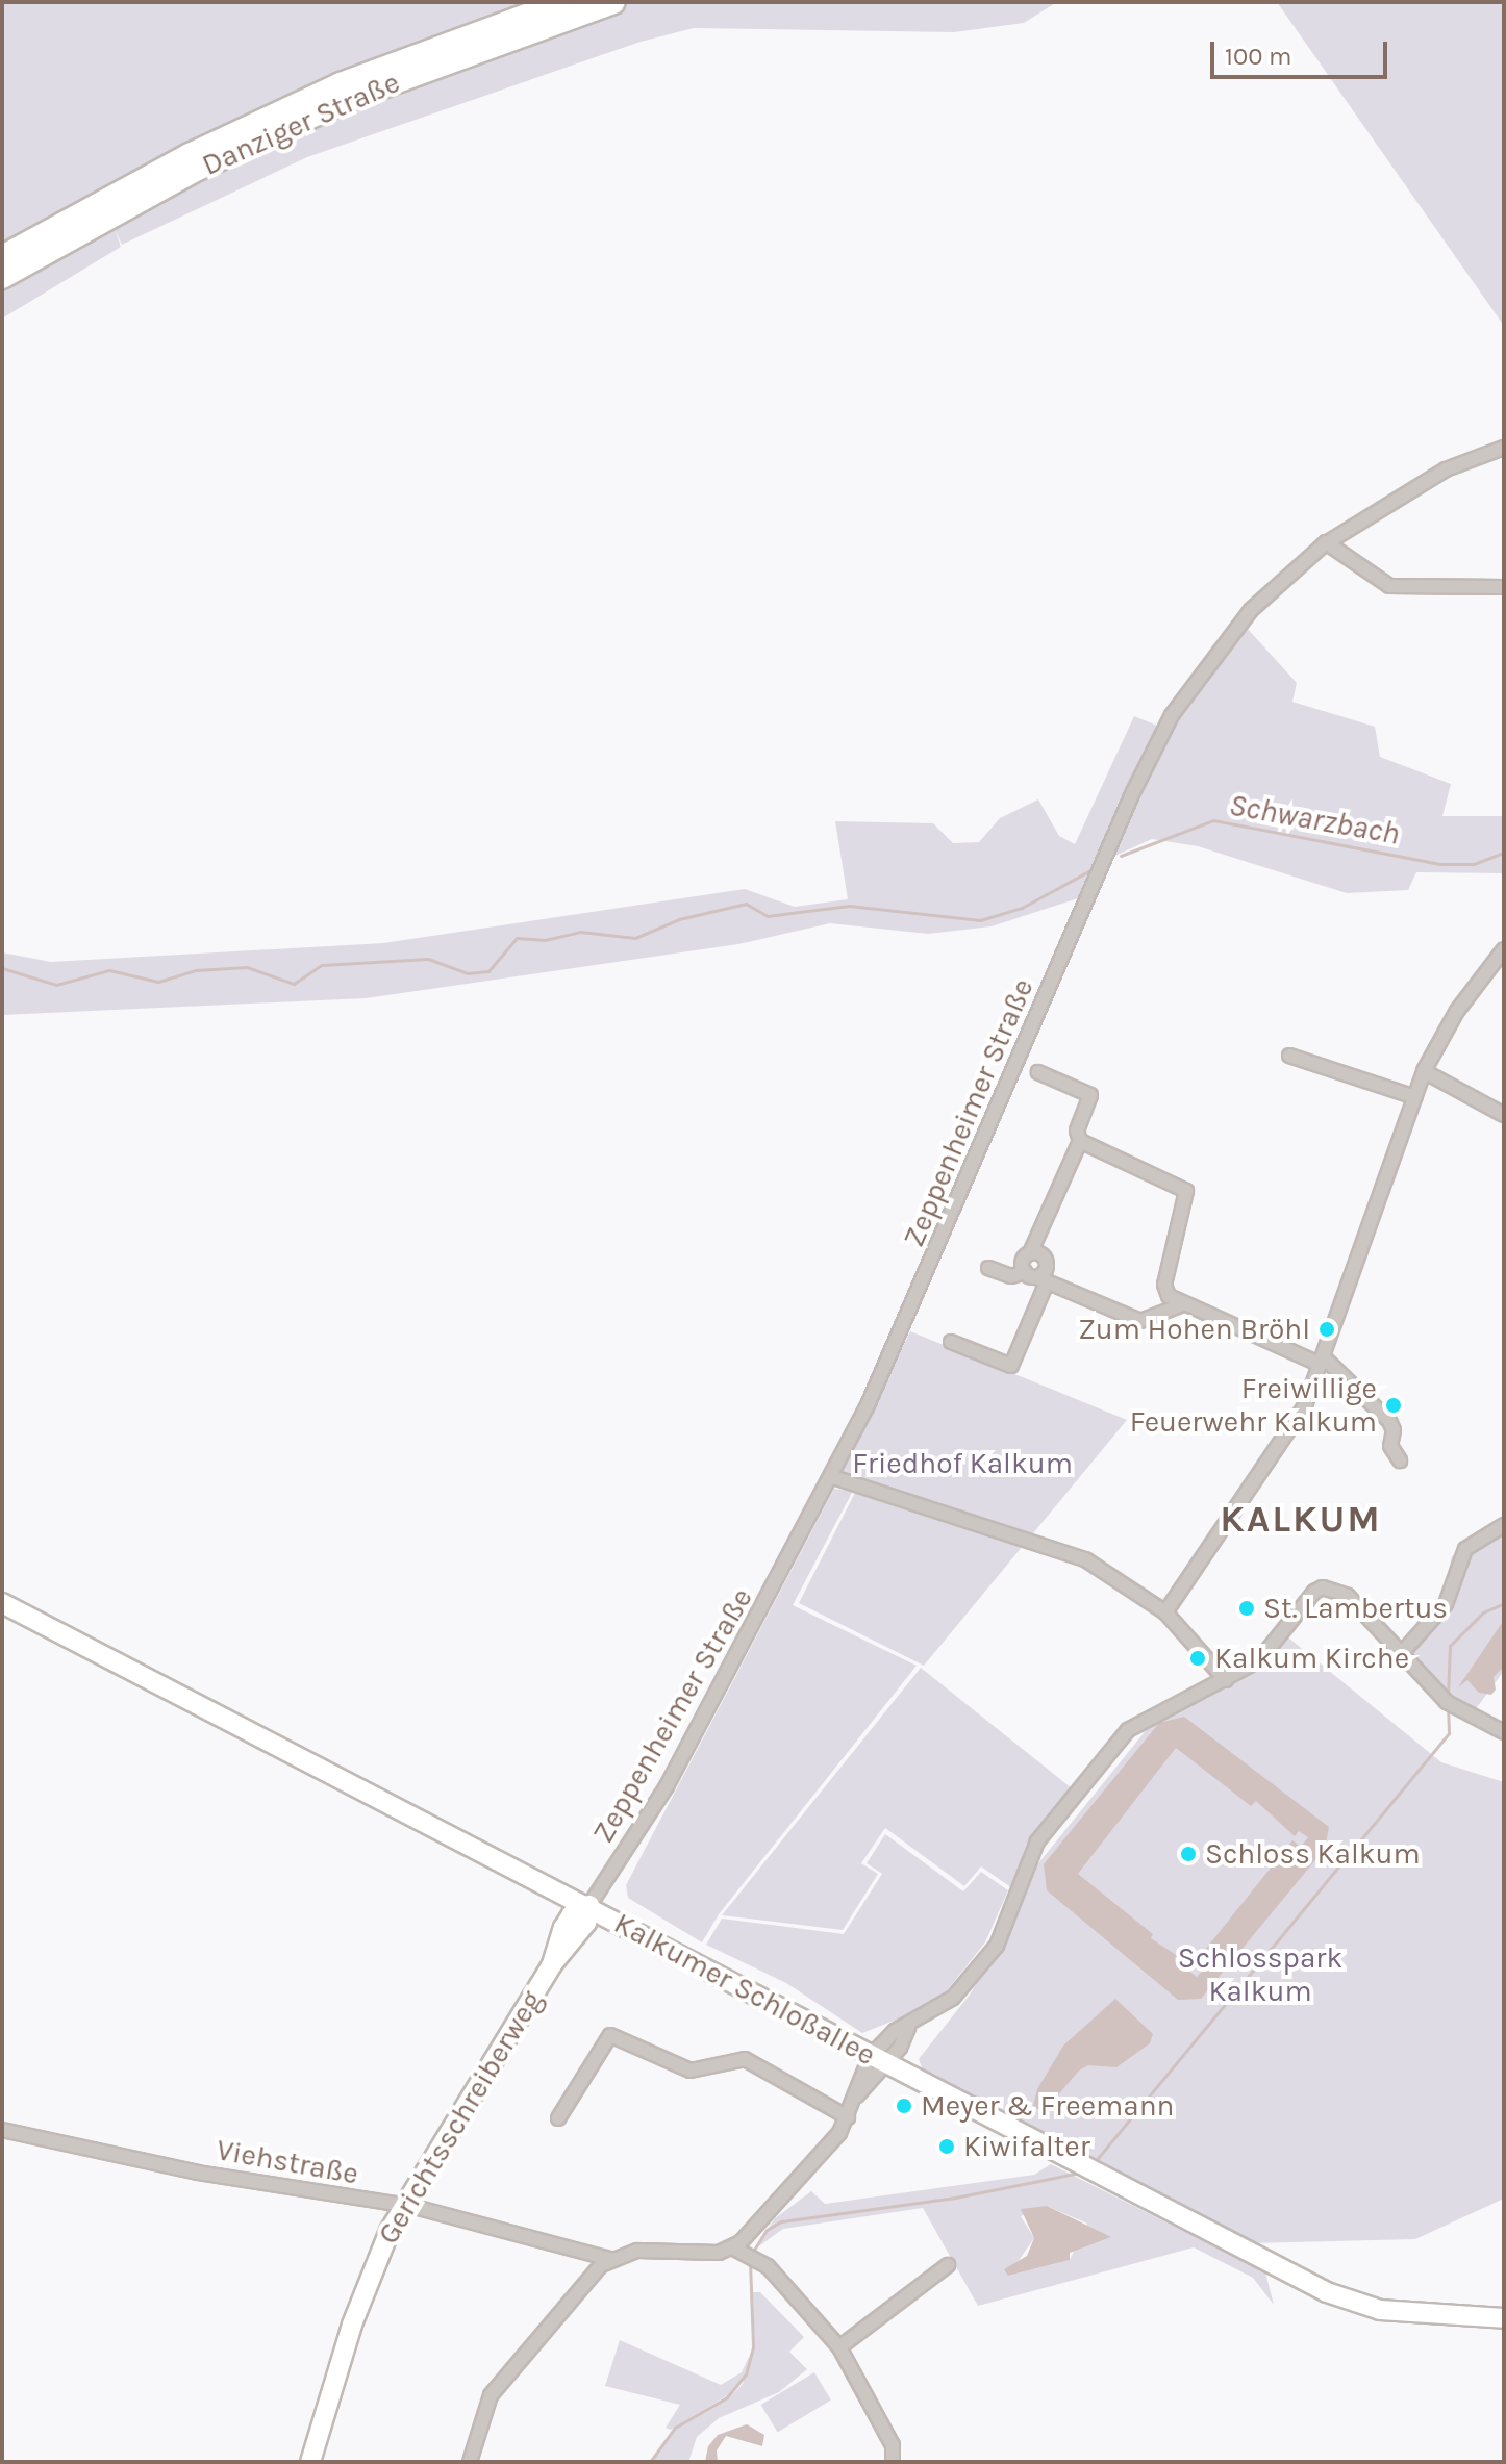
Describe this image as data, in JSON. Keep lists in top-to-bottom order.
{
  "streets": {
    "highway": ["Danziger Straße"],
    "main road": ["Kalkumer Schloßallee", "Gerichtsschreiberweg"],
    "street": ["Zeppenheimer Straße", "Viehstraße"]
  },
  "crossings": [
    ["Zeppenheimer Straße", "Kalkumer Schloßallee"],
    ["Zeppenheimer Straße", "Gerichtsschreiberweg"],
    ["Kalkumer Schloßallee", "Gerichtsschreiberweg"],
    ["Gerichtsschreiberweg", "Viehstraße"]
  ],
  "districts": ["KALKUM"],
  "water": ["Schwarzbach"],
  "parks": ["Friedhof Kalkum", "Schlosspark Kalkum"],
  "places": [
    "Zum Hohen Bröhl",
    "Freiwillige Feuerwehr Kalkum",
    "St. Lambertus",
    "Kalkum Kirche",
    "Schloss Kalkum",
    "Meyer & Freemann",
    "Kiwifalter"
  ],
  "scale_bar": "100 m"
}
